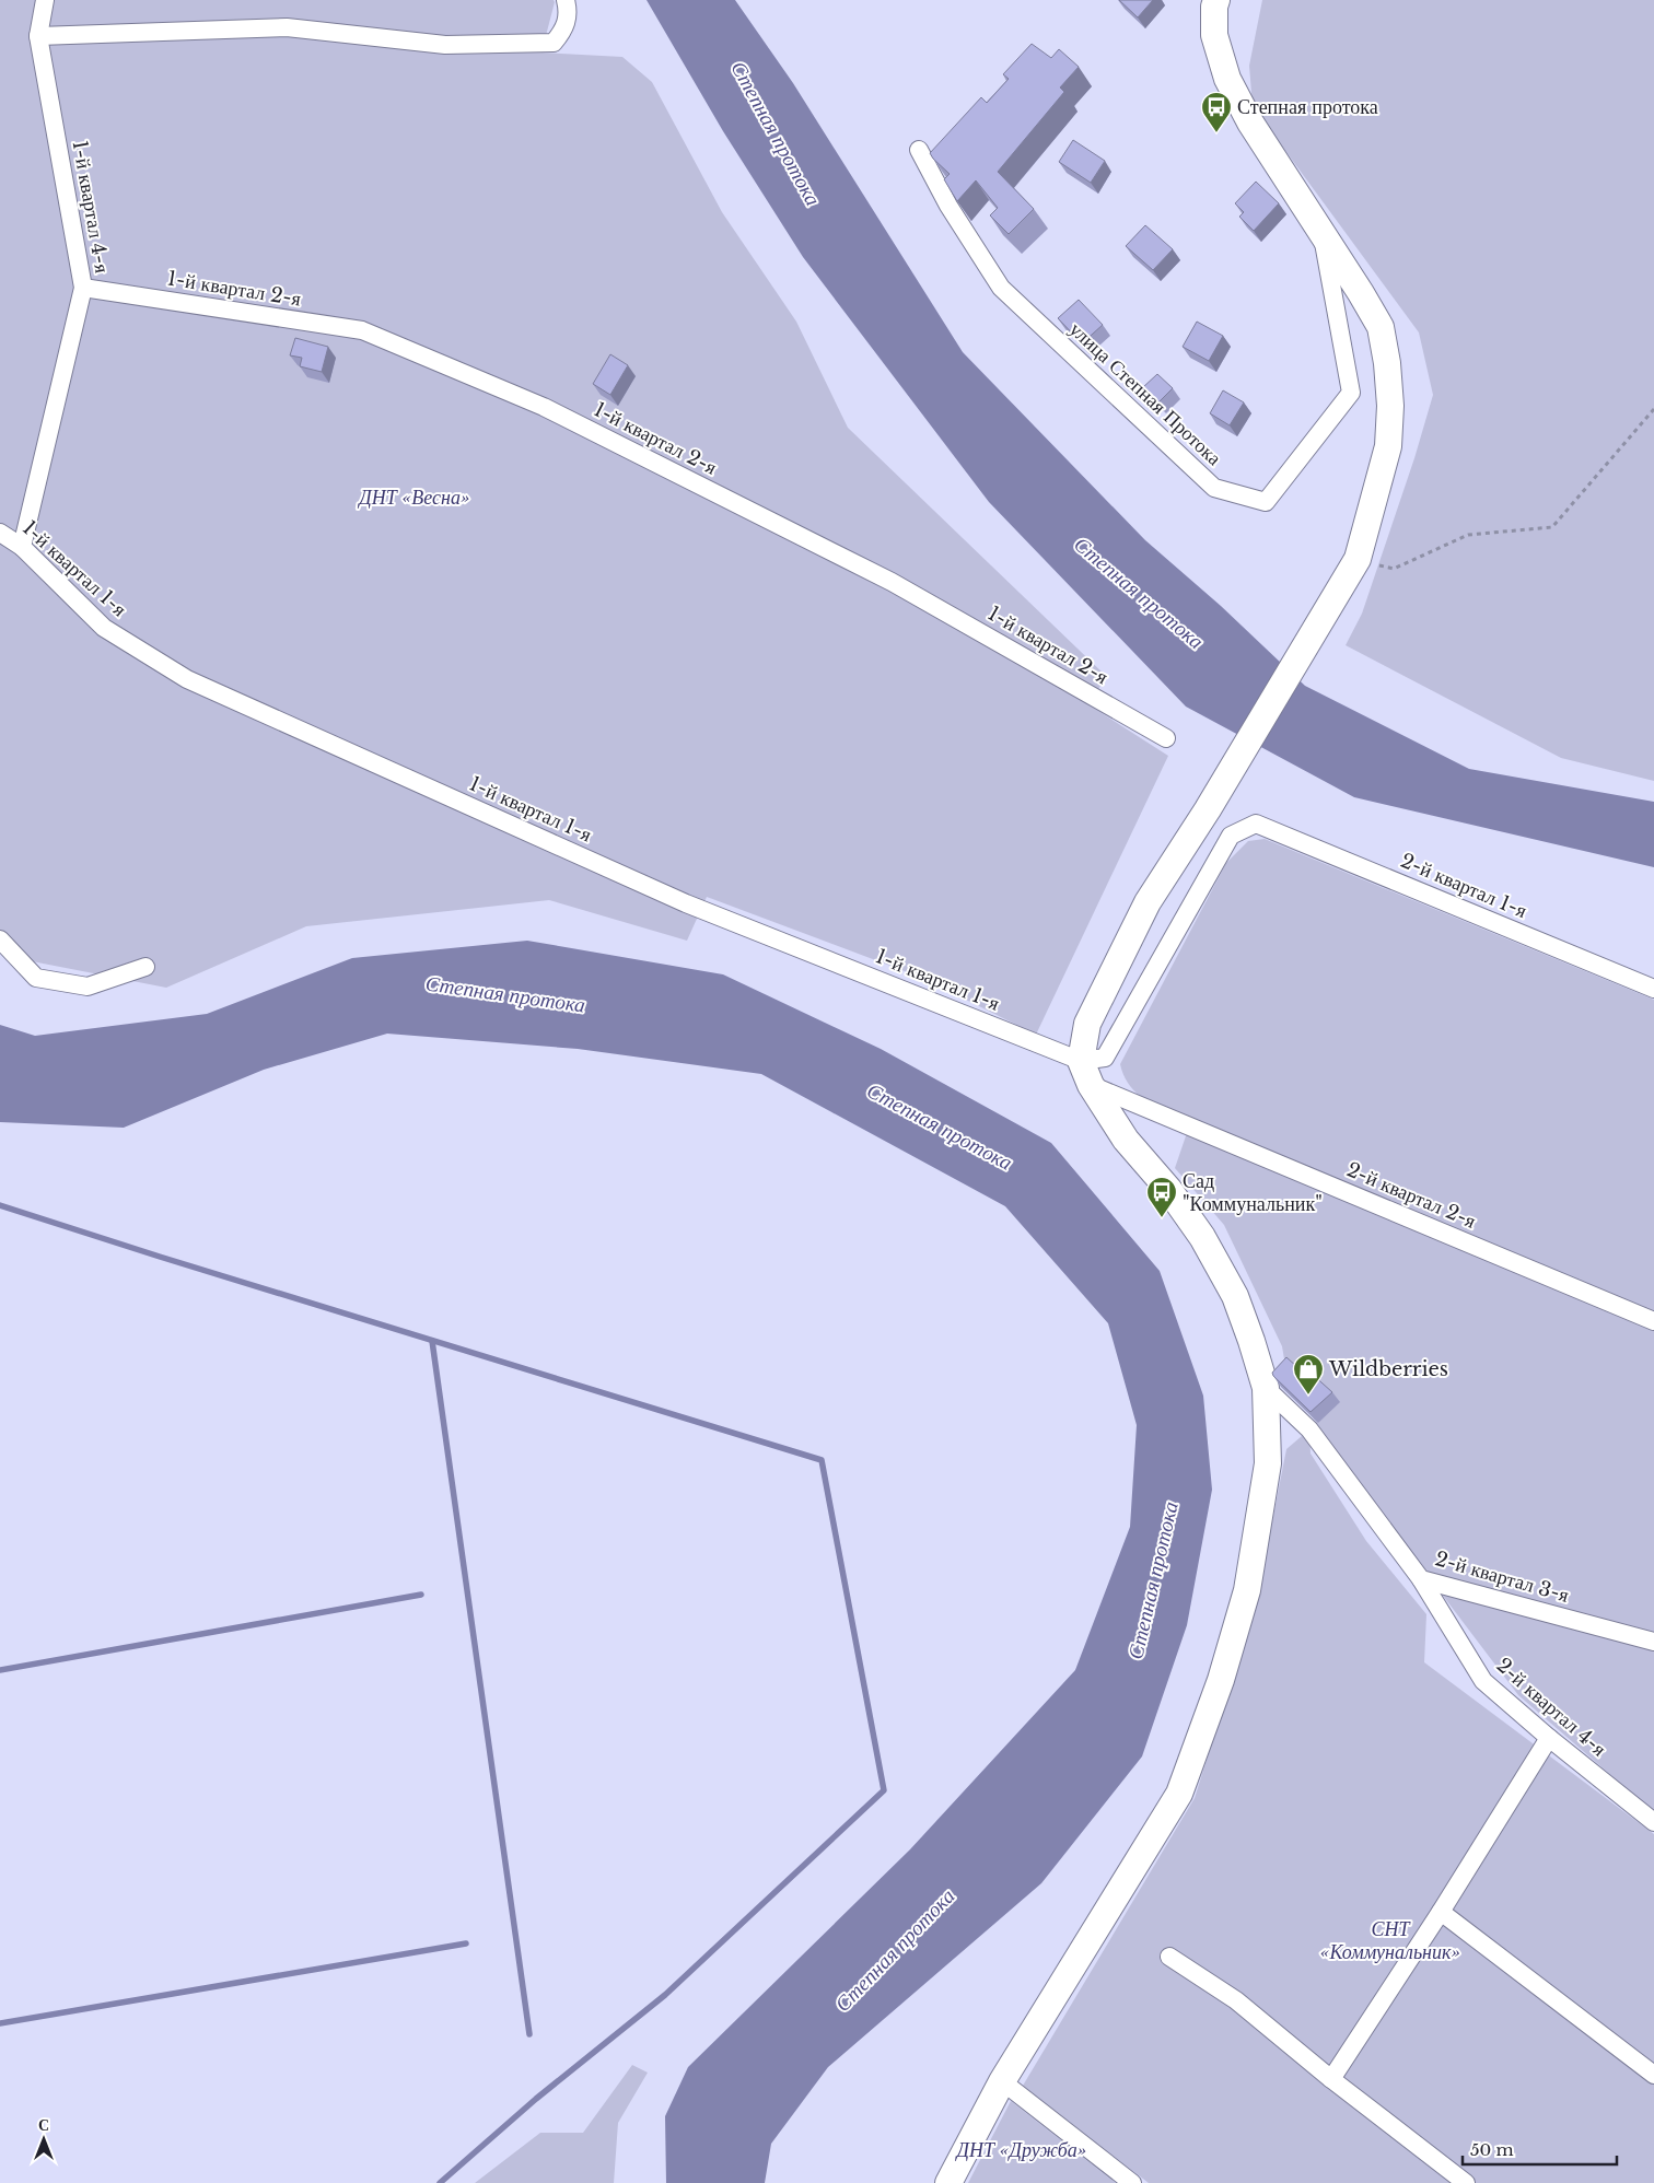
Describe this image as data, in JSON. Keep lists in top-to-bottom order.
{
  "streets": {
    "street": [
      "1-й квартал 4-я",
      "1-й квартал 2-я",
      "улица Степная Протока",
      "1-й квартал 1-я",
      "2-й квартал 1-я",
      "2-й квартал 2-я",
      "2-й квартал 3-я",
      "2-й квартал 4-я"
    ]
  },
  "crossings": [
    ["1-й квартал 4-я", "1-й квартал 2-я"],
    ["1-й квартал 4-я", "1-й квартал 1-я"],
    ["1-й квартал 1-я", "2-й квартал 1-я"],
    ["2-й квартал 3-я", "2-й квартал 4-я"]
  ],
  "water": ["Степная протока"],
  "parks": ["ДНТ «Весна»", "СНТ «Коммунальник»", "ДНТ «Дружба»"],
  "places": {
    "bus stop": ["Степная протока", "Сад \"Коммунальник\""],
    "shop": ["Wildberries"]
  },
  "scale_bar": "50 m",
  "north": "top"
}
